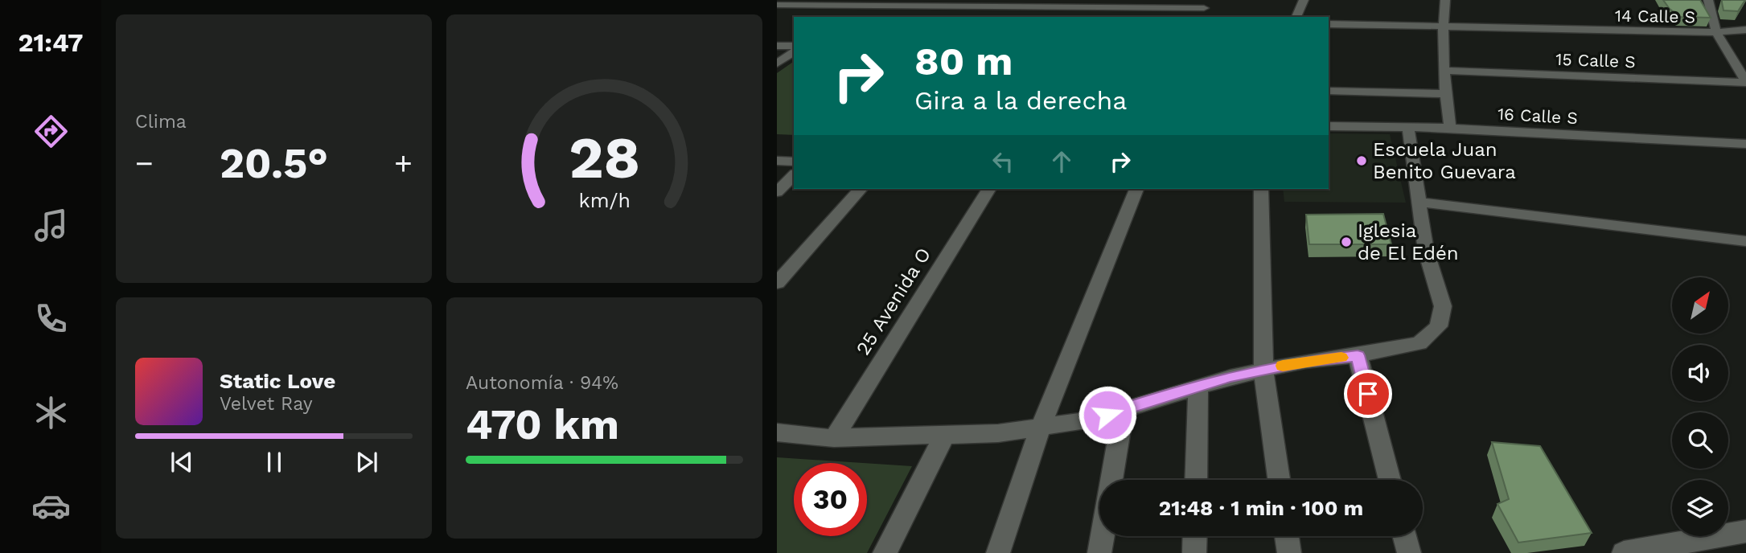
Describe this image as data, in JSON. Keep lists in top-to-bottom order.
{
  "streets": {
    "street": [
      "14 Calle S",
      "15 Calle S",
      "16 Calle S",
      "25 Avenida O"
    ]
  },
  "places": ["Escuela Juan Benito Guevara", "Iglesia de El Edén"],
  "north": "top right",
  "page": {
    "tabs": "21:47",
    "tile": [
      "Clima",
      ["Autonomía · 94%", "470 km"]
    ],
    "turn": ["80 m", "Gira a la derecha"],
    "heat": ["−", "20.5°", "+"],
    "song": ["Static Love", "Velvet Ray"],
    "limit": "30",
    "trip": "21:48 · 1 min · 100 m",
    "gauge": ["28", "km/h"]
  }
}
